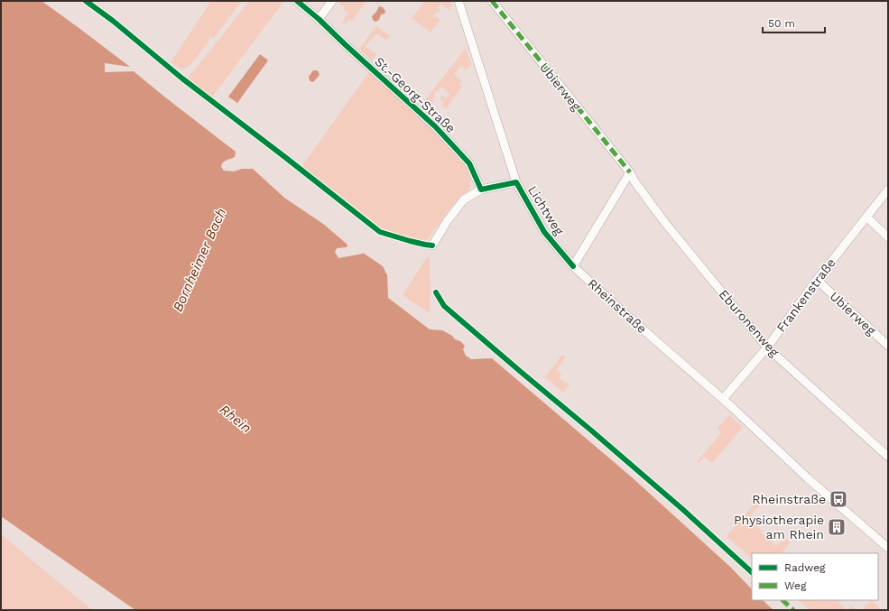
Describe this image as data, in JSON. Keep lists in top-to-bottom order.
{
  "streets": {
    "street": [
      "Ubierweg",
      "St.-Georg-Straße",
      "Lichtweg",
      "Frankenstraße",
      "Rheinstraße",
      "Eburonenweg"
    ]
  },
  "crossings": [
    ["Ubierweg", "Frankenstraße"],
    ["Ubierweg", "Eburonenweg"],
    ["Lichtweg", "Rheinstraße"],
    ["Frankenstraße", "Rheinstraße"],
    ["Frankenstraße", "Eburonenweg"]
  ],
  "water": ["Bornheimer Bach", "Rhein"],
  "places": {
    "bus stop": ["Rheinstraße"],
    "building": ["Physiotherapie am Rhein"]
  },
  "legend": ["Radweg", "Weg"],
  "scale_bar": "50 m"
}
